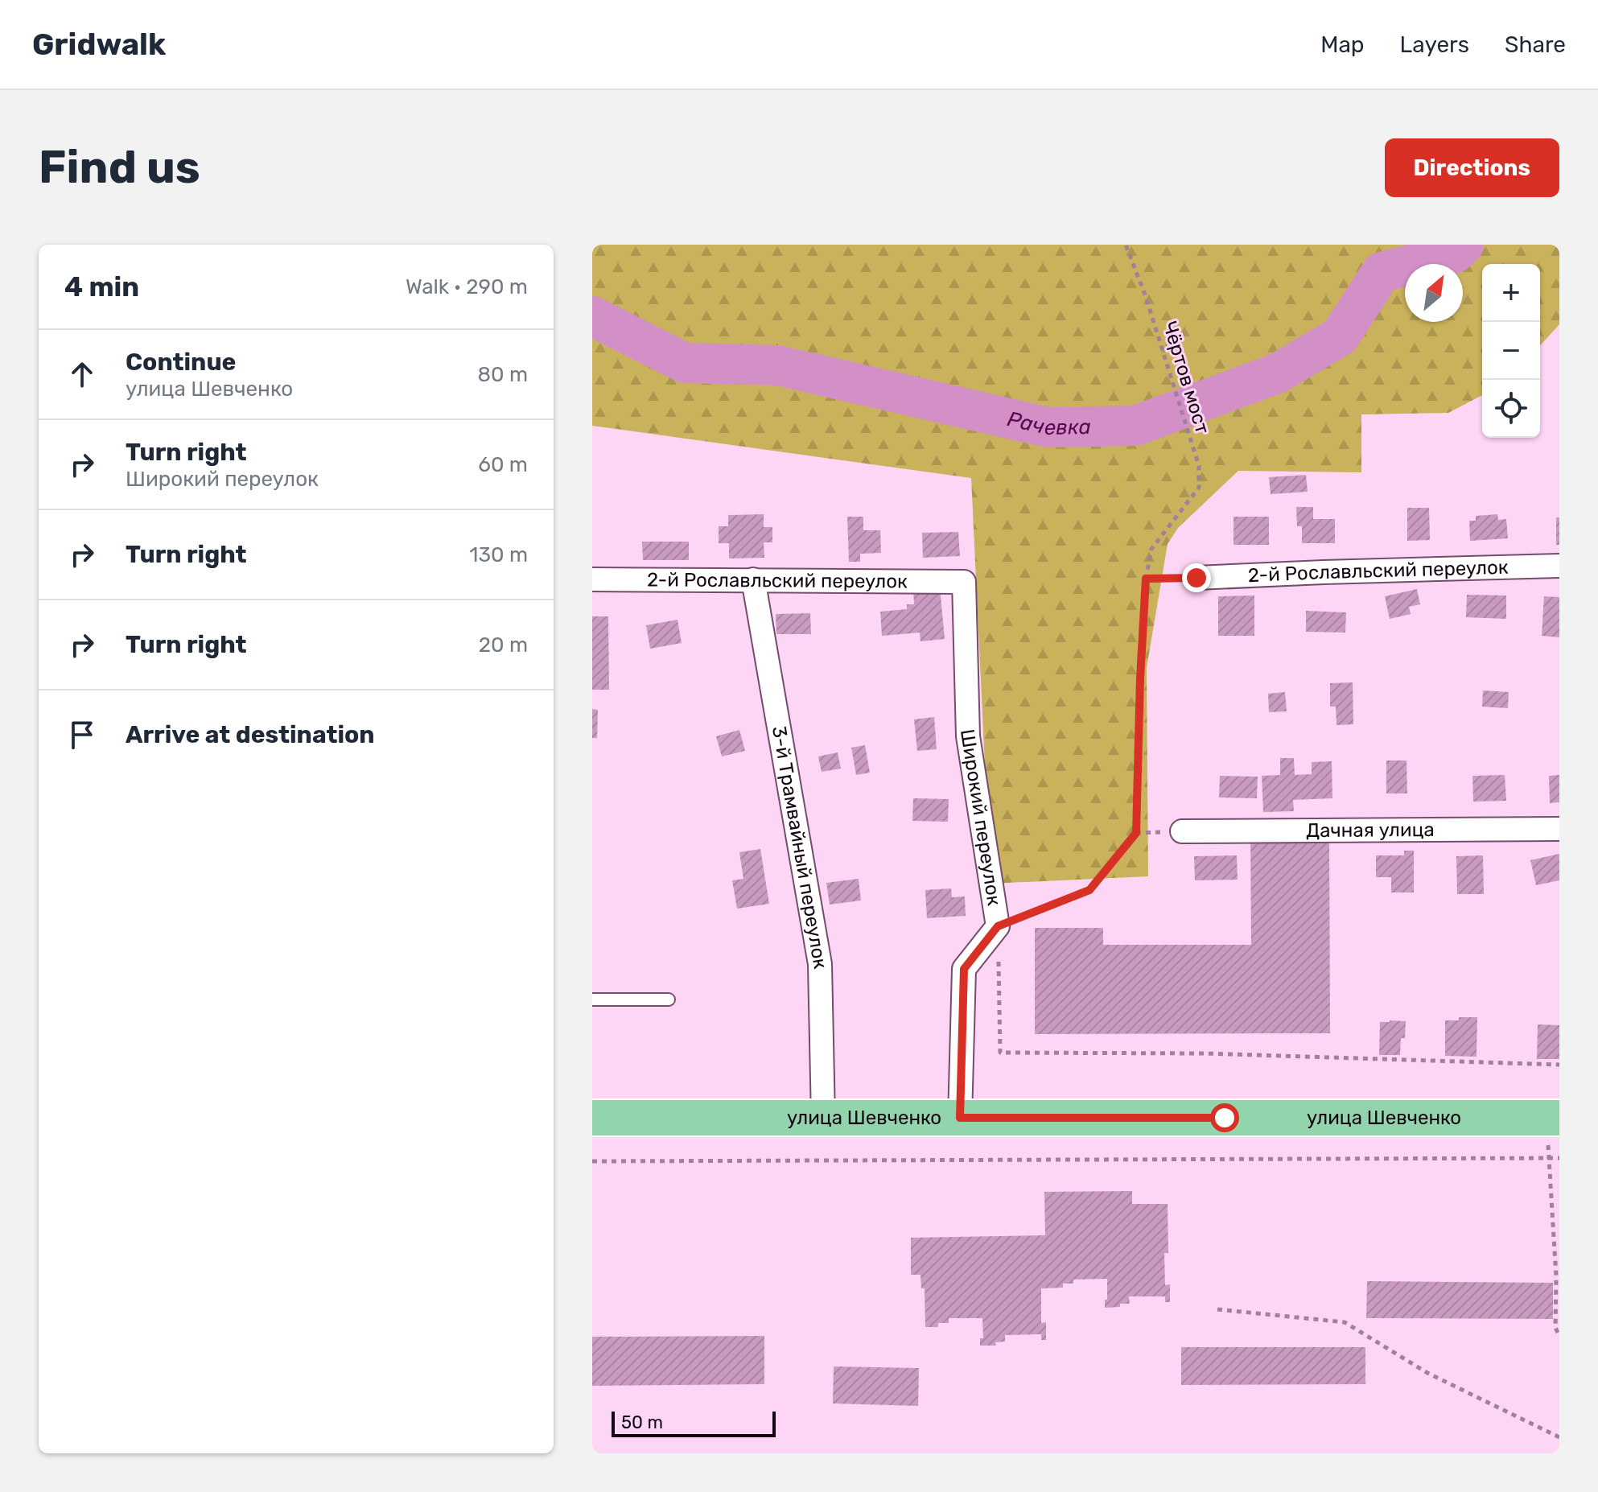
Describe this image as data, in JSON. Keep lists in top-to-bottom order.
{
  "streets": {
    "main road": ["улица Шевченко"],
    "street": [
      "2-й Рославльский переулок",
      "Широкий переулок",
      "Дачная улица",
      "3-й Трамвайный переулок"
    ],
    "path": ["Чёртов мост"]
  },
  "crossings": [
    ["2-й Рославльский переулок", "Широкий переулок"],
    ["2-й Рославльский переулок", "3-й Трамвайный переулок"],
    ["Широкий переулок", "улица Шевченко"],
    ["3-й Трамвайный переулок", "улица Шевченко"]
  ],
  "water": ["Рачевка"],
  "scale_bar": "50 m",
  "north": "top right",
  "page": {
    "header": "Gridwalk",
    "nav": ["Map", "Layers", "Share"],
    "buttons": "Directions",
    "title": "Find us",
    "heading": ["4 min", "Walk · 290 m"],
    "map_buttons": ["+", "−"],
    "list": [
      ["Continue", "улица Шевченко", "80 m"],
      ["Turn right", "Широкий переулок", "60 m"],
      ["Turn right", "130 m"],
      ["Turn right", "20 m"],
      "Arrive at destination"
    ],
    "scale": "50 m"
  }
}
